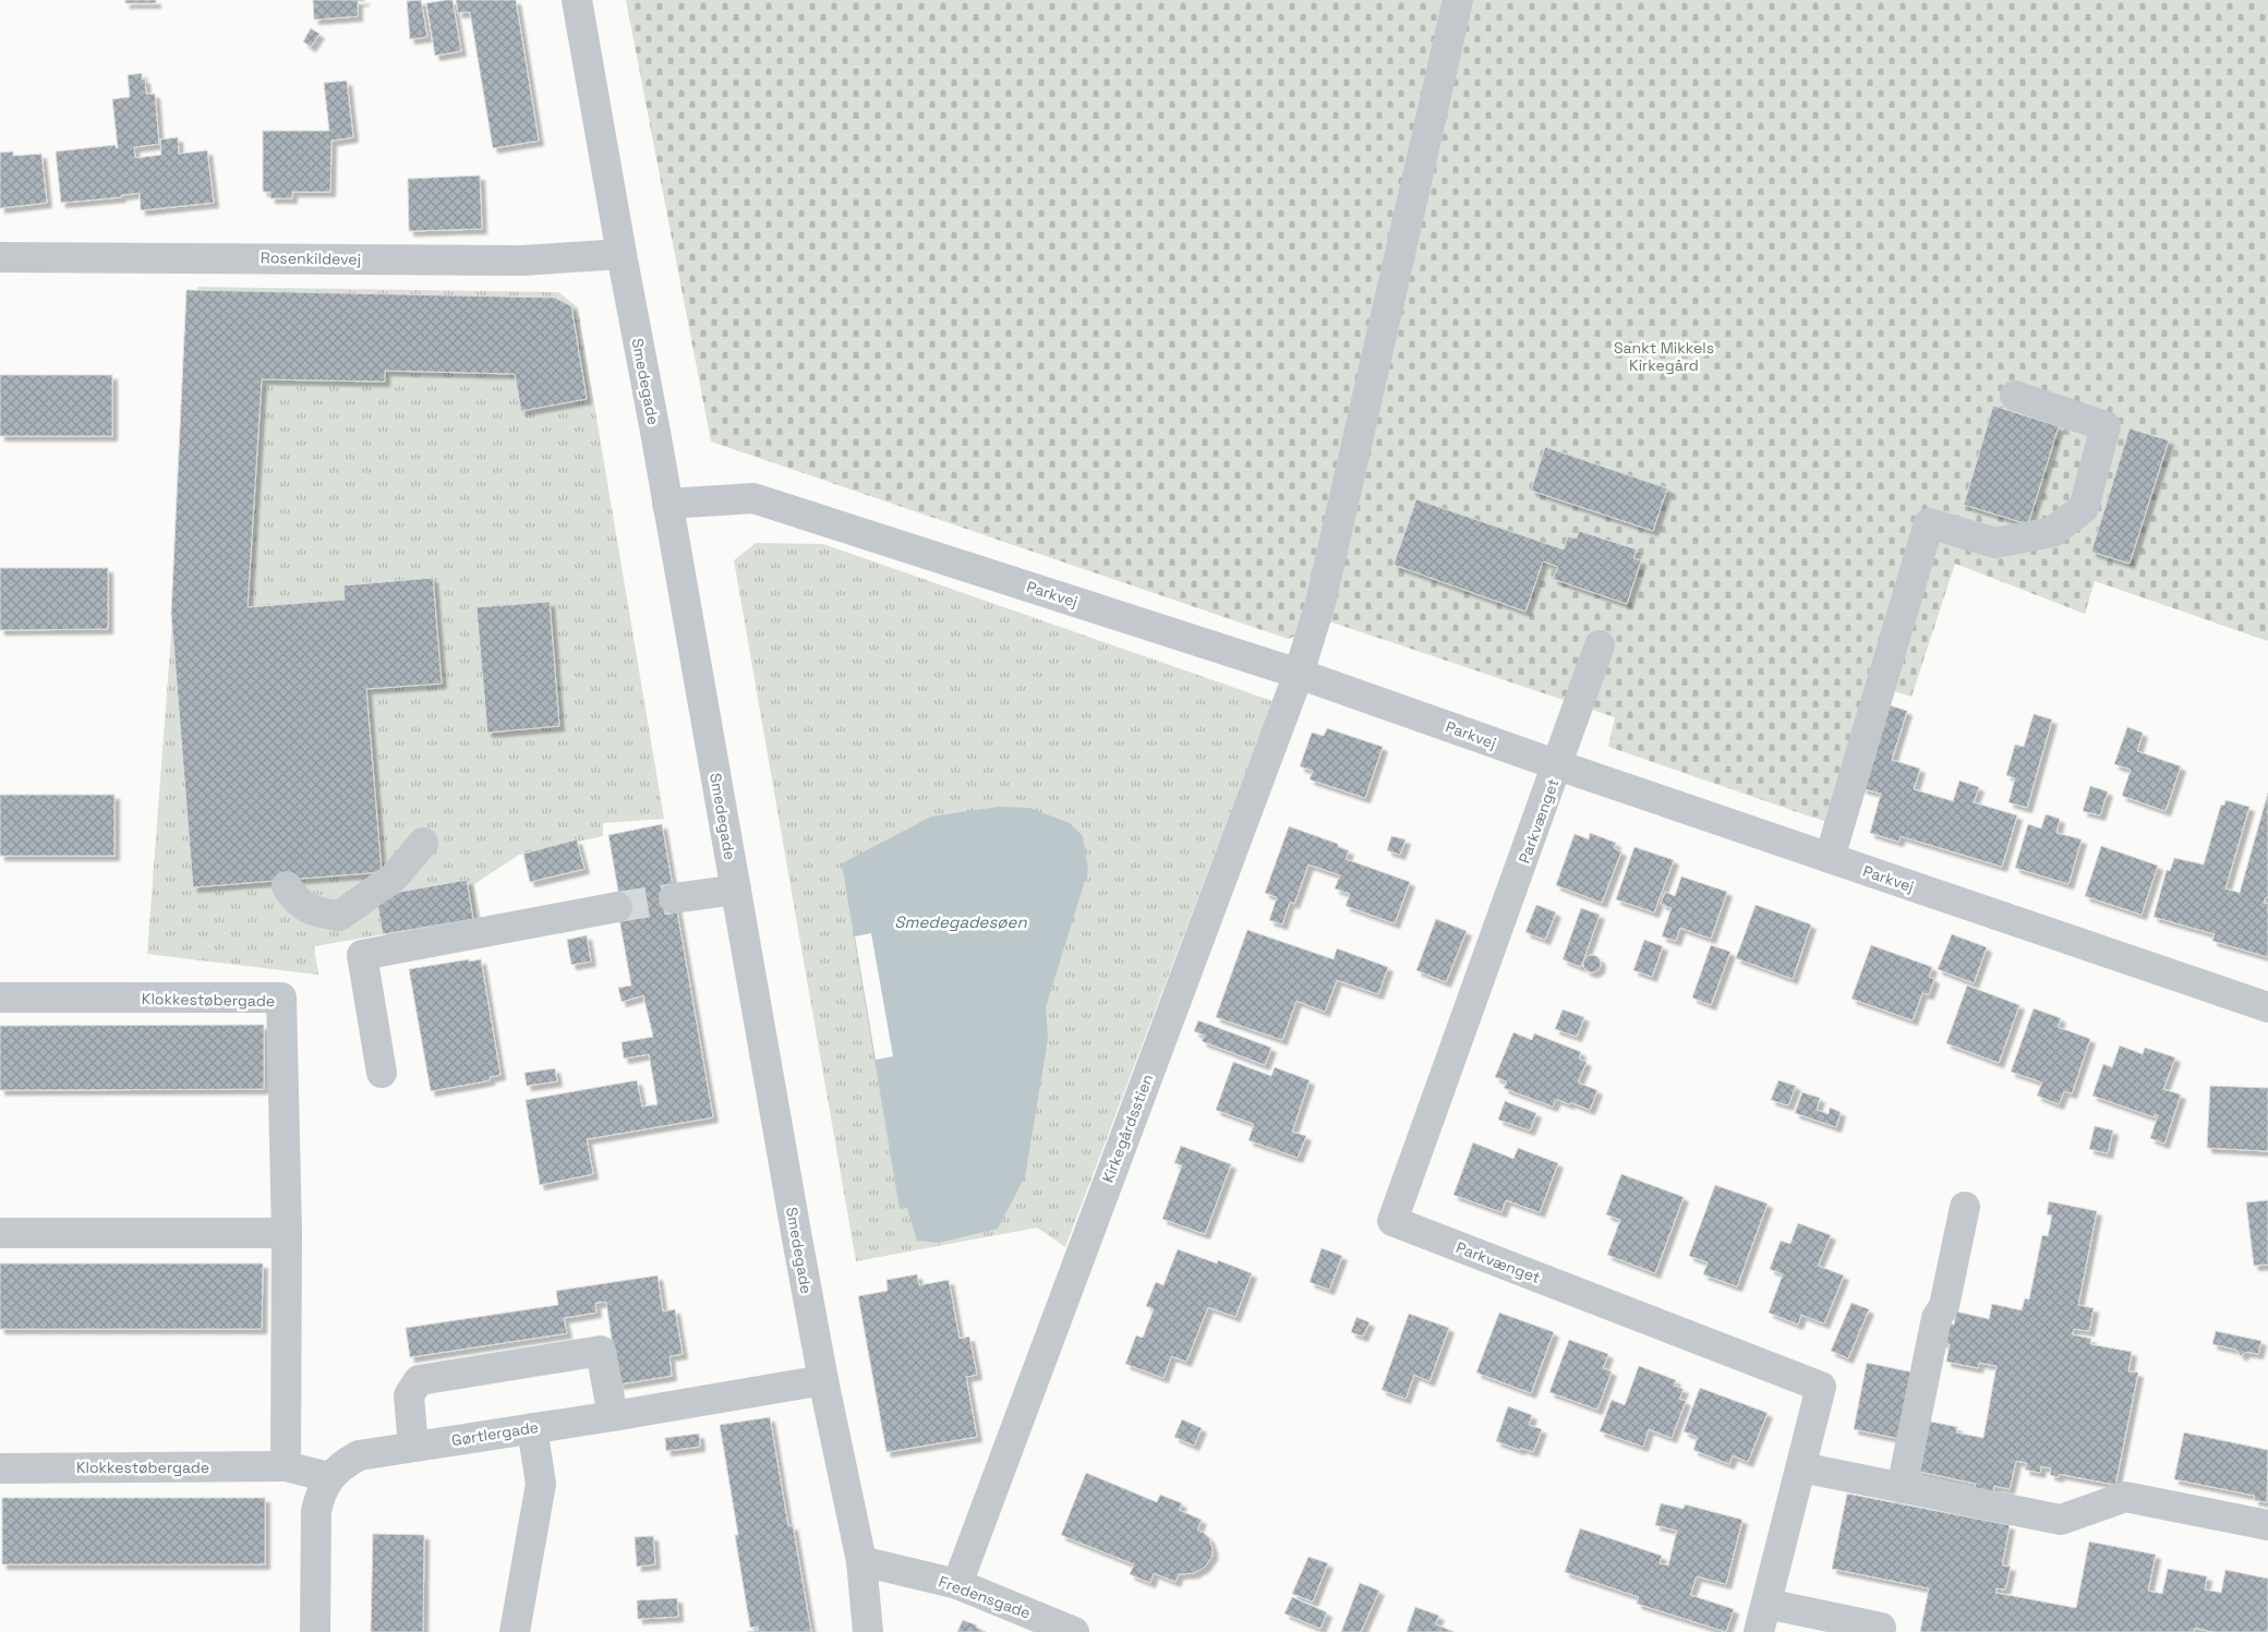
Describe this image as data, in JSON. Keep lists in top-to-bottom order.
{
  "streets": {
    "street": [
      "Rosenkildevej",
      "Smedegade",
      "Parkvej",
      "Parkvænget",
      "Klokkestøbergade",
      "Kirkegårdsstien",
      "Gørtlergade",
      "Fredensgade"
    ]
  },
  "crossings": [
    ["Rosenkildevej", "Smedegade"],
    ["Smedegade", "Parkvej"],
    ["Smedegade", "Gørtlergade"],
    ["Smedegade", "Fredensgade"],
    ["Parkvej", "Parkvænget"],
    ["Parkvej", "Kirkegårdsstien"],
    ["Klokkestøbergade", "Gørtlergade"],
    ["Kirkegårdsstien", "Fredensgade"]
  ],
  "water": ["Smedegadesøen"],
  "parks": ["Sankt Mikkels Kirkegård"]
}
